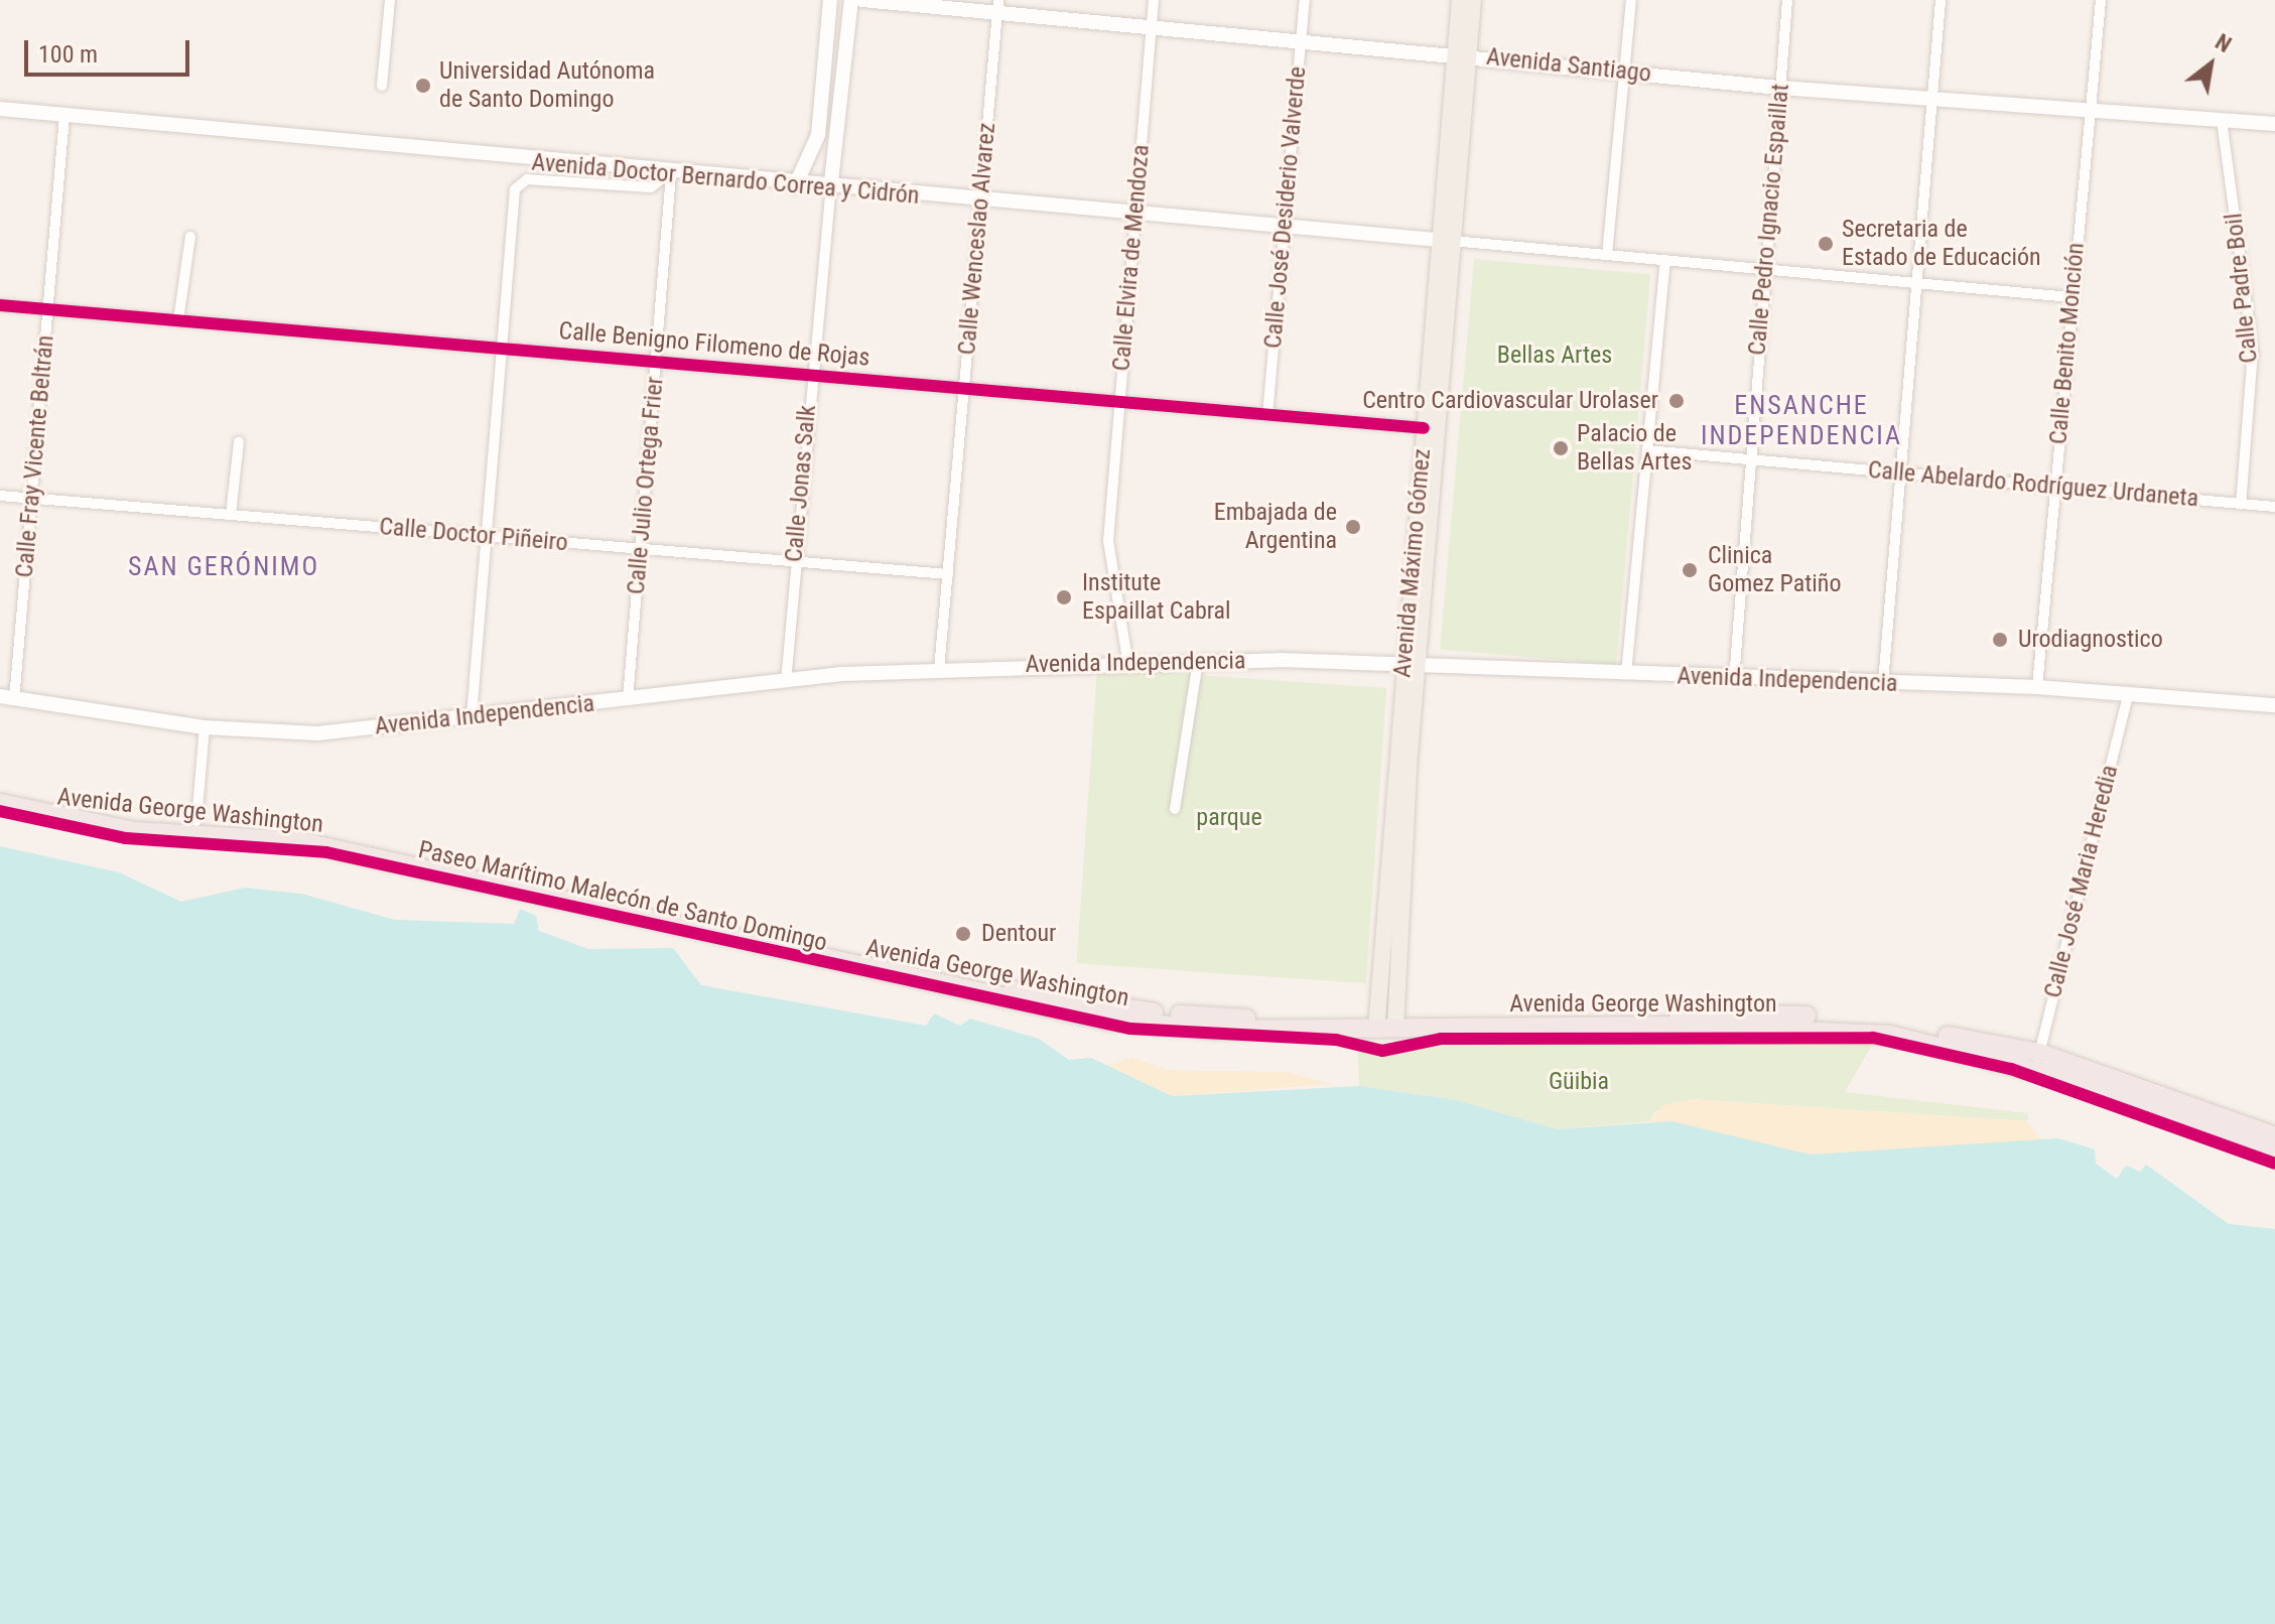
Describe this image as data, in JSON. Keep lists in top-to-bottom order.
{
  "streets": {
    "highway": ["Avenida George Washington"],
    "main road": [
      "Avenida Santiago",
      "Avenida Doctor Bernardo Correa y Cidrón",
      "Avenida Máximo Gómez",
      "Avenida Independencia"
    ],
    "street": [
      "Calle José Desiderio Valverde",
      "Calle Pedro Ignacio Espaillat",
      "Calle Wenceslao Alvarez",
      "Calle Elvira de Mendoza",
      "Calle Padre Boil",
      "Calle Benito Monción",
      "Calle Benigno Filomeno de Rojas",
      "Calle Fray Vicente Beltrán",
      "Calle Jonas Salk",
      "Calle Abelardo Rodríguez Urdaneta",
      "Calle Julio Ortega Frier",
      "Calle Doctor Piñeiro",
      "Calle José Maria Heredia"
    ],
    "cycle path": ["Paseo Marítimo Malecón de Santo Domingo"]
  },
  "crossings": [
    ["Avenida Santiago", "Calle José Desiderio Valverde"],
    ["Avenida Santiago", "Calle Pedro Ignacio Espaillat"],
    ["Avenida Santiago", "Calle Wenceslao Alvarez"],
    ["Avenida Santiago", "Calle Elvira de Mendoza"],
    ["Avenida Santiago", "Calle Padre Boil"],
    ["Avenida Santiago", "Calle Benito Monción"],
    ["Avenida Santiago", "Avenida Máximo Gómez"],
    ["Avenida Doctor Bernardo Correa y Cidrón", "Calle José Desiderio Valverde"],
    ["Avenida Doctor Bernardo Correa y Cidrón", "Calle Wenceslao Alvarez"],
    ["Avenida Doctor Bernardo Correa y Cidrón", "Calle Elvira de Mendoza"],
    ["Avenida Doctor Bernardo Correa y Cidrón", "Calle Fray Vicente Beltrán"],
    ["Avenida Doctor Bernardo Correa y Cidrón", "Calle Jonas Salk"],
    ["Avenida Doctor Bernardo Correa y Cidrón", "Calle Julio Ortega Frier"],
    ["Avenida Doctor Bernardo Correa y Cidrón", "Avenida Máximo Gómez"],
    ["Calle José Desiderio Valverde", "Calle Benigno Filomeno de Rojas"],
    ["Calle Pedro Ignacio Espaillat", "Calle Abelardo Rodríguez Urdaneta"],
    ["Calle Pedro Ignacio Espaillat", "Avenida Independencia"],
    ["Calle Wenceslao Alvarez", "Calle Benigno Filomeno de Rojas"],
    ["Calle Wenceslao Alvarez", "Calle Doctor Piñeiro"],
    ["Calle Wenceslao Alvarez", "Avenida Independencia"],
    ["Calle Elvira de Mendoza", "Calle Benigno Filomeno de Rojas"],
    ["Calle Elvira de Mendoza", "Avenida Independencia"],
    ["Calle Padre Boil", "Calle Abelardo Rodríguez Urdaneta"],
    ["Calle Benito Monción", "Calle Abelardo Rodríguez Urdaneta"],
    ["Calle Benito Monción", "Avenida Independencia"],
    ["Calle Benigno Filomeno de Rojas", "Calle Fray Vicente Beltrán"],
    ["Calle Benigno Filomeno de Rojas", "Calle Jonas Salk"],
    ["Calle Benigno Filomeno de Rojas", "Calle Julio Ortega Frier"],
    ["Calle Benigno Filomeno de Rojas", "Avenida Máximo Gómez"],
    ["Calle Fray Vicente Beltrán", "Calle Doctor Piñeiro"],
    ["Calle Fray Vicente Beltrán", "Avenida Independencia"],
    ["Calle Jonas Salk", "Calle Doctor Piñeiro"],
    ["Calle Jonas Salk", "Avenida Independencia"],
    ["Calle Julio Ortega Frier", "Calle Doctor Piñeiro"],
    ["Calle Julio Ortega Frier", "Avenida Independencia"],
    ["Avenida Máximo Gómez", "Avenida Independencia"],
    ["Avenida Máximo Gómez", "Avenida George Washington"],
    ["Avenida Independencia", "Calle José Maria Heredia"],
    ["Avenida George Washington", "Calle José Maria Heredia"]
  ],
  "districts": ["ENSANCHE INDEPENDENCIA", "SAN GERÓNIMO"],
  "parks": ["Bellas Artes", "parque", "Güibia"],
  "places": [
    "Universidad Autónoma de Santo Domingo",
    "Secretaria de Estado de Educación",
    "Centro Cardiovascular Urolaser",
    "Palacio de Bellas Artes",
    "Embajada de Argentina",
    "Clinica Gomez Patiño",
    "Institute Espaillat Cabral",
    "Urodiagnostico",
    "Dentour"
  ],
  "scale_bar": "100 m",
  "north": "top right"
}
